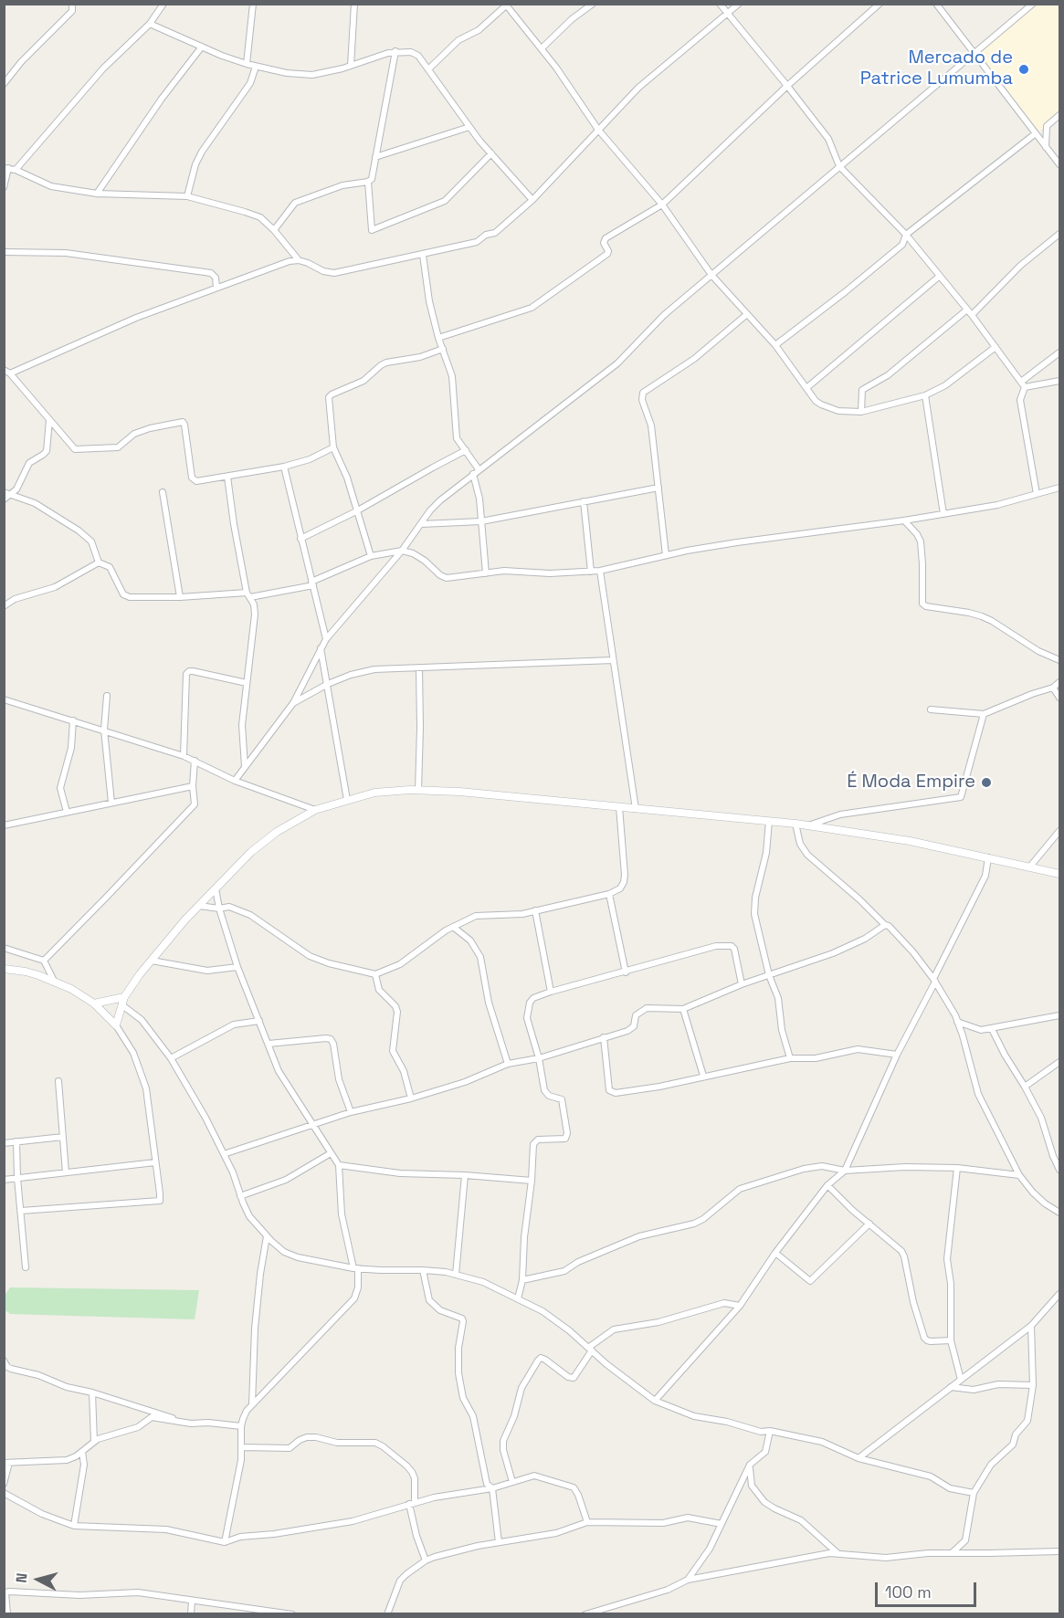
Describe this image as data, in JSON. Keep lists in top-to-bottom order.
{
  "places": ["Mercado de Patrice Lumumba", "É Moda Empire"],
  "scale_bar": "100 m",
  "north": "left"
}
